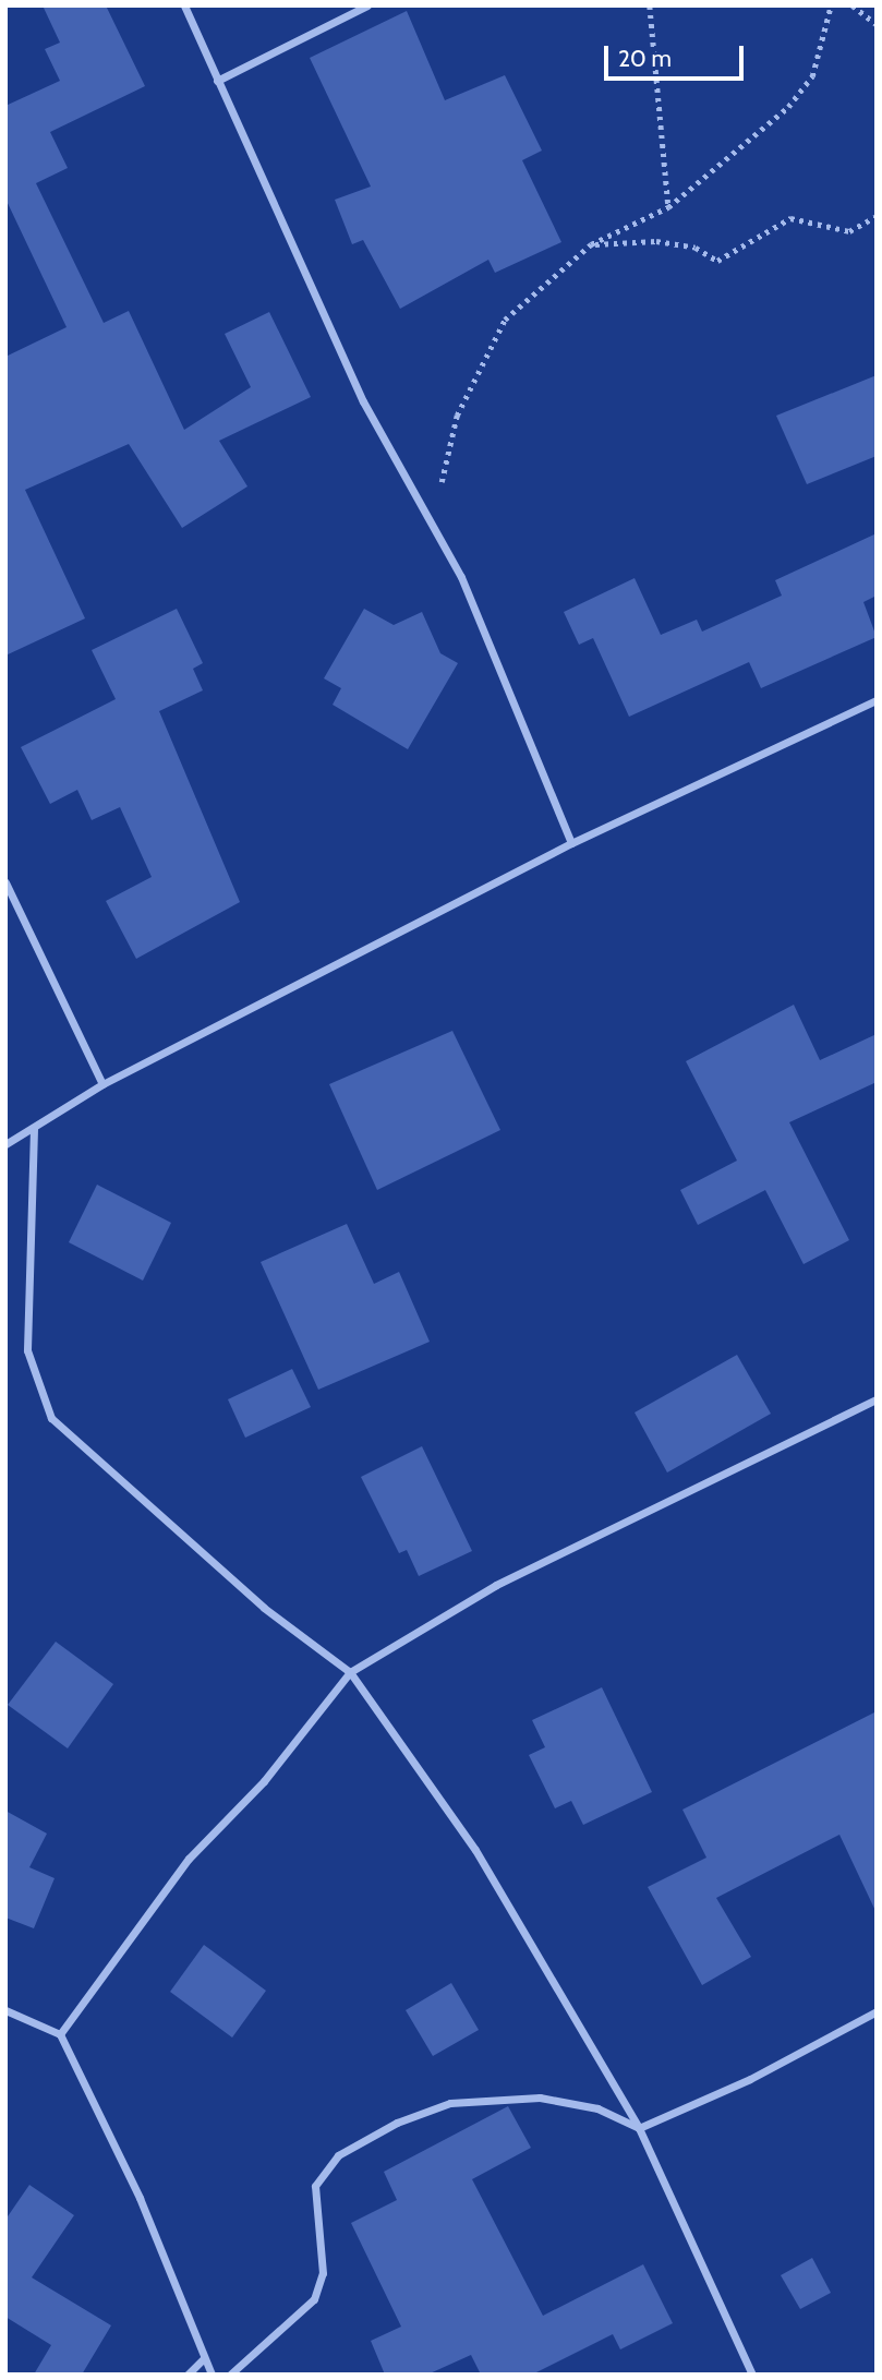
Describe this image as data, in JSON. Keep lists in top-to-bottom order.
{
  "scale_bar": "20 m"
}
